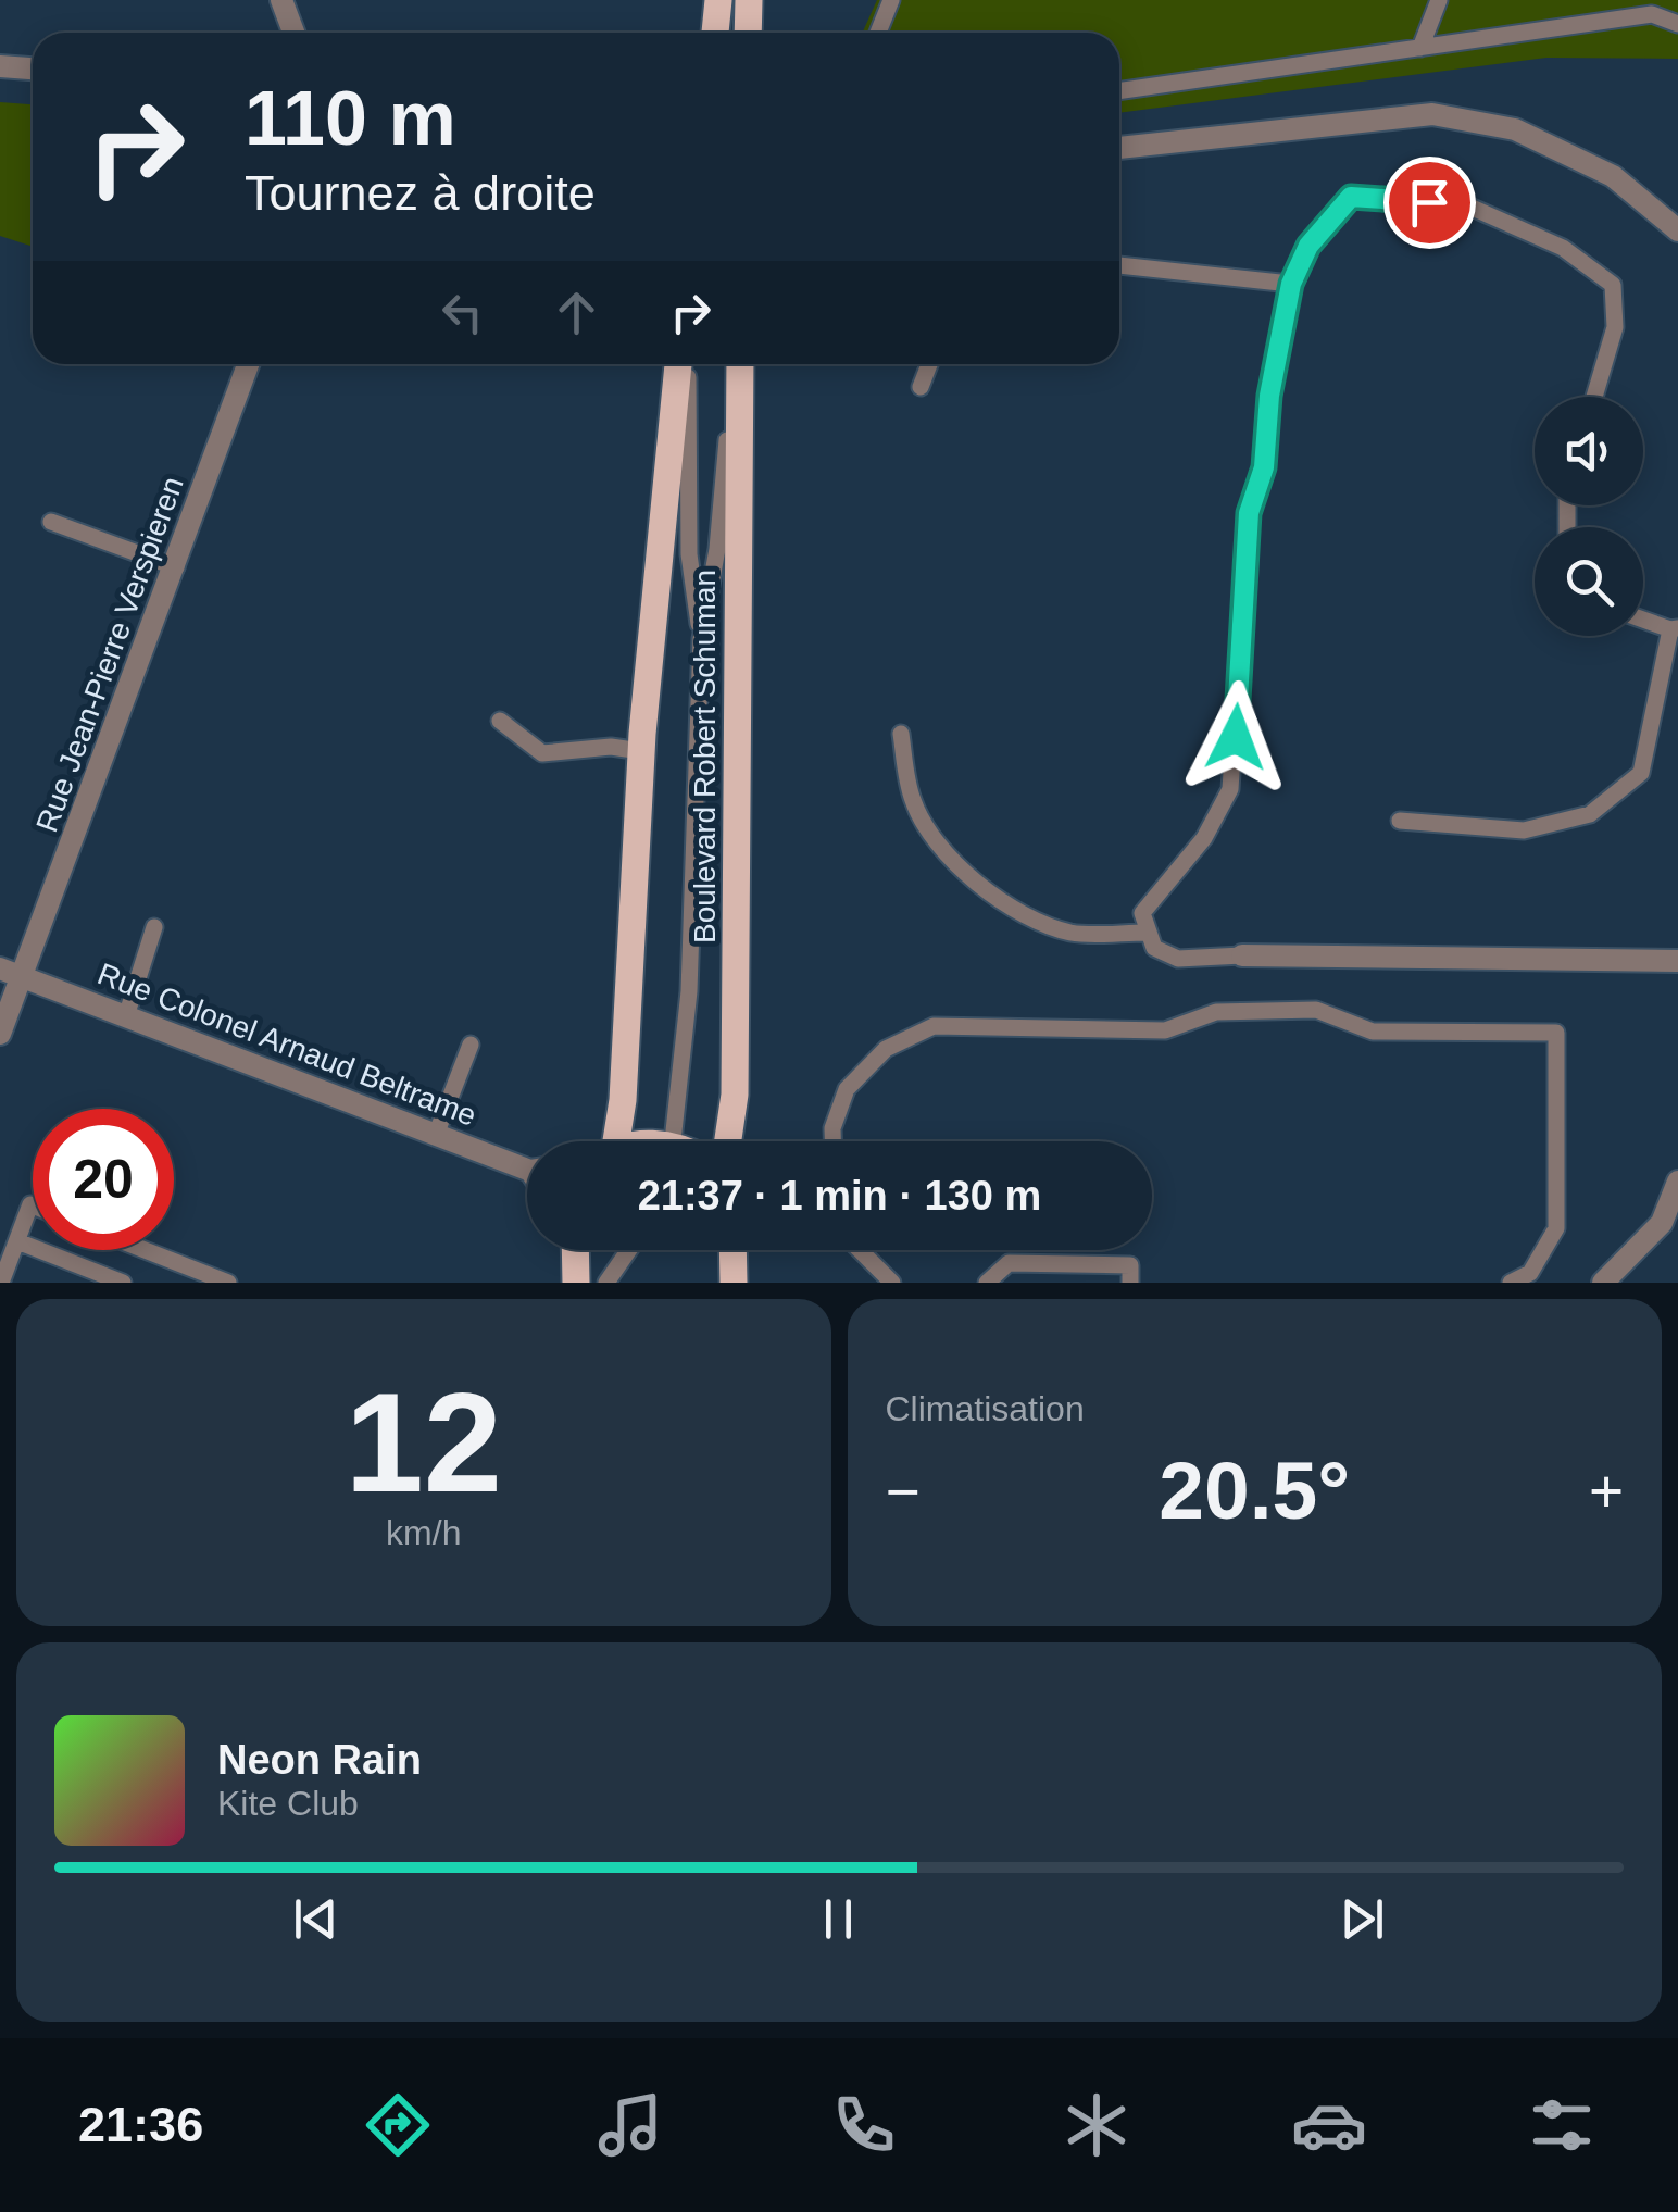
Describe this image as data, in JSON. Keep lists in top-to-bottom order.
{
  "streets": {
    "main road": ["Boulevard Robert Schuman"],
    "street": ["Rue Jean-Pierre Verspieren", "Rue Colonel Arnaud Beltrame"]
  },
  "crossings": [
    ["Rue Jean-Pierre Verspieren", "Rue Colonel Arnaud Beltrame"]
  ],
  "page": {
    "turn": ["110 m", "Tournez à droite"],
    "limit": "20",
    "trip": "21:37 · 1 min · 130 m",
    "tile": [
      ["12", "km/h"],
      "Climatisation"
    ],
    "heat": ["−", "20.5°", "+"],
    "song": ["Neon Rain", "Kite Club"],
    "tabs": "21:36"
  }
}
